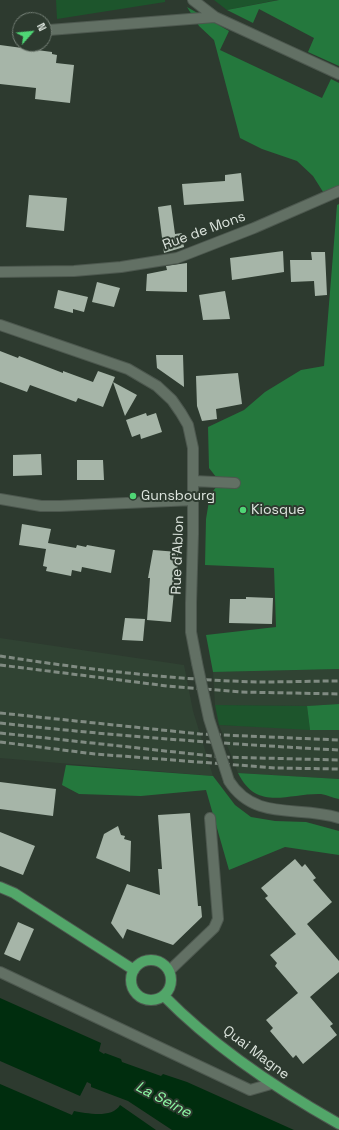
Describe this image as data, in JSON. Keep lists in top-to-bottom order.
{
  "streets": {
    "main road": ["Quai Magne"],
    "street": ["Rue de Mons", "Rue d'Ablon"]
  },
  "water": ["La Seine"],
  "places": ["Gunsbourg", "Kiosque"],
  "north": "top right"
}
